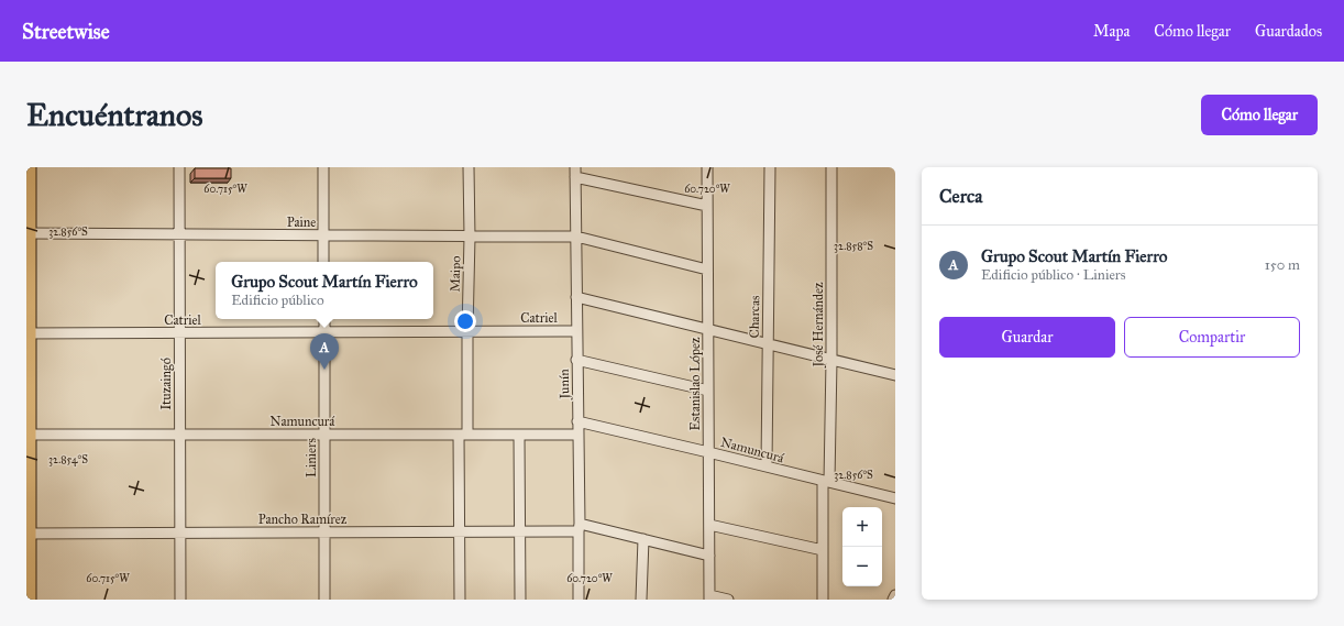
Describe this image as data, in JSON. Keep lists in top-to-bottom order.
{
  "streets": {
    "street": [
      "Paine",
      "Maipo",
      "Charcas",
      "Catriel",
      "José Hernández",
      "Ituzaingó",
      "Junín",
      "Estanislao López",
      "Namuncurá",
      "Liniers",
      "Pancho Ramírez"
    ]
  },
  "crossings": [
    ["Paine", "Maipo"],
    ["Paine", "Ituzaingó"],
    ["Paine", "Junín"],
    ["Paine", "Estanislao López"],
    ["Maipo", "Catriel"],
    ["Maipo", "Namuncurá"],
    ["Maipo", "Pancho Ramírez"],
    ["Charcas", "Namuncurá"],
    ["Catriel", "Ituzaingó"],
    ["Catriel", "Junín"],
    ["Catriel", "Liniers"],
    ["José Hernández", "Namuncurá"],
    ["Ituzaingó", "Namuncurá"],
    ["Ituzaingó", "Pancho Ramírez"],
    ["Junín", "Namuncurá"],
    ["Junín", "Pancho Ramírez"],
    ["Estanislao López", "Namuncurá"],
    ["Estanislao López", "Pancho Ramírez"],
    ["Namuncurá", "Liniers"],
    ["Liniers", "Pancho Ramírez"]
  ],
  "page": {
    "header": "Streetwise",
    "nav": ["Mapa", "Cómo llegar", "Guardados"],
    "buttons": [
      "Cómo llegar",
      ["Guardar", "Compartir"]
    ],
    "title": "Encuéntranos",
    "heading": "Cerca",
    "list": [
      {
        "mark": "A",
        "name": "Grupo Scout Martín Fierro",
        "note": "Edificio público · Liniers",
        "value": "150 m"
      }
    ],
    "popup": ["Grupo Scout Martín Fierro", "Edificio público"],
    "pins": "A",
    "map_buttons": ["+", "−"]
  },
  "coordinates": [
    "60.715°W",
    "60.720°W",
    "32.856°S",
    "32.858°S",
    "32.854°S"
  ]
}
